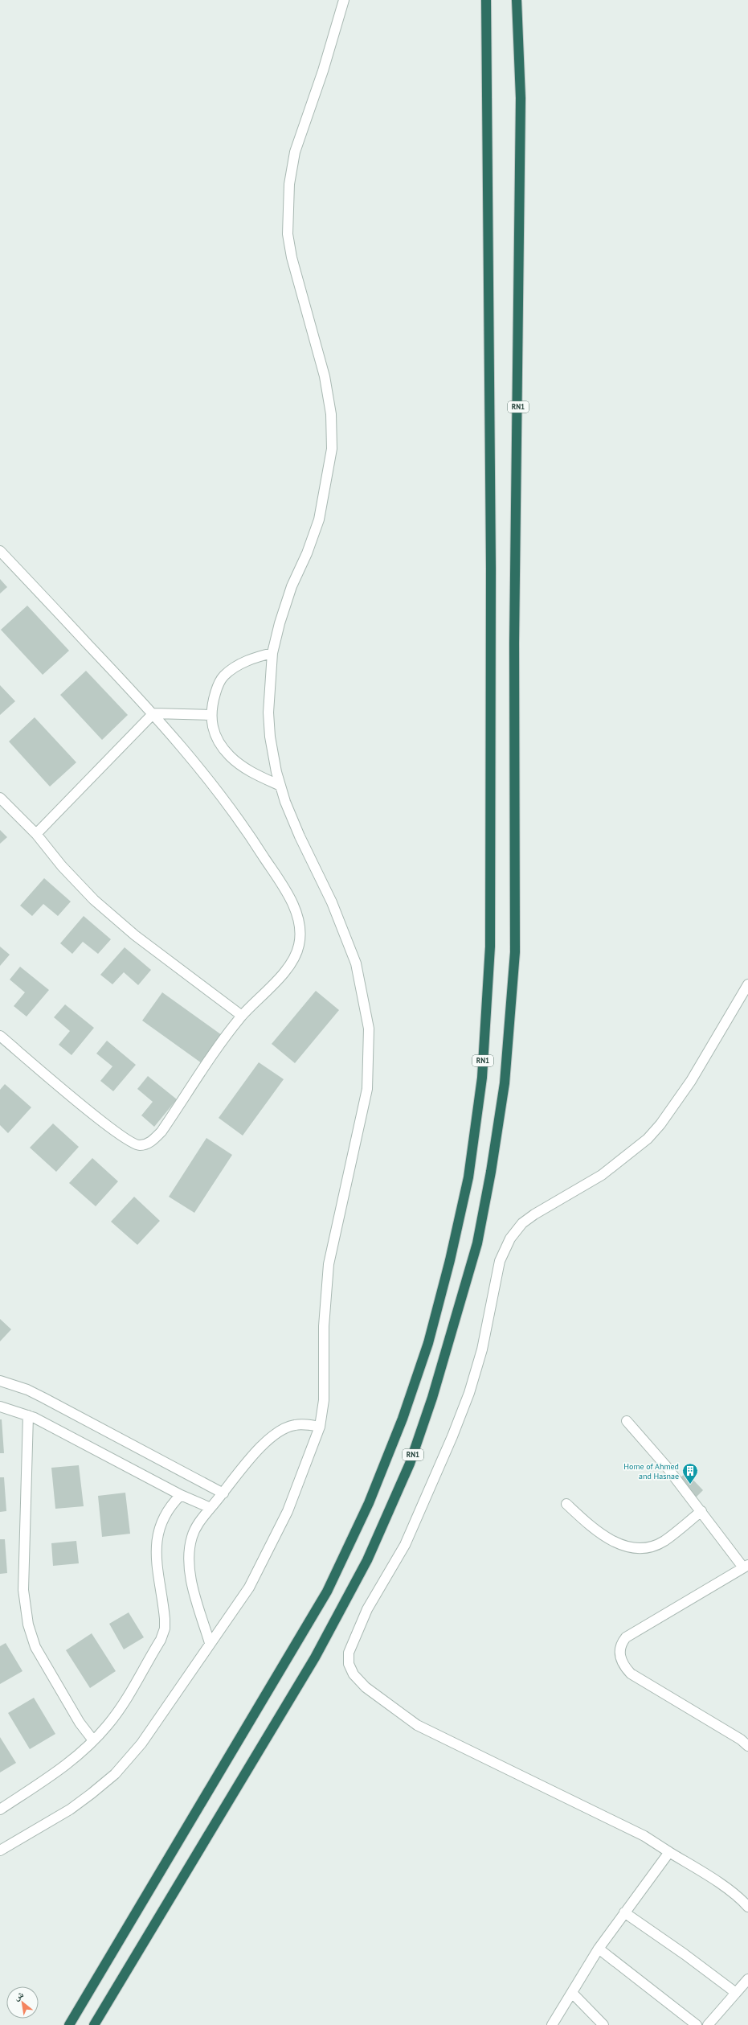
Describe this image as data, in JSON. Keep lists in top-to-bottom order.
{
  "streets": {
    "highway": ["RN1"]
  },
  "places": {
    "building": ["Home of Ahmed and Hasnae"]
  },
  "north": "top left"
}
